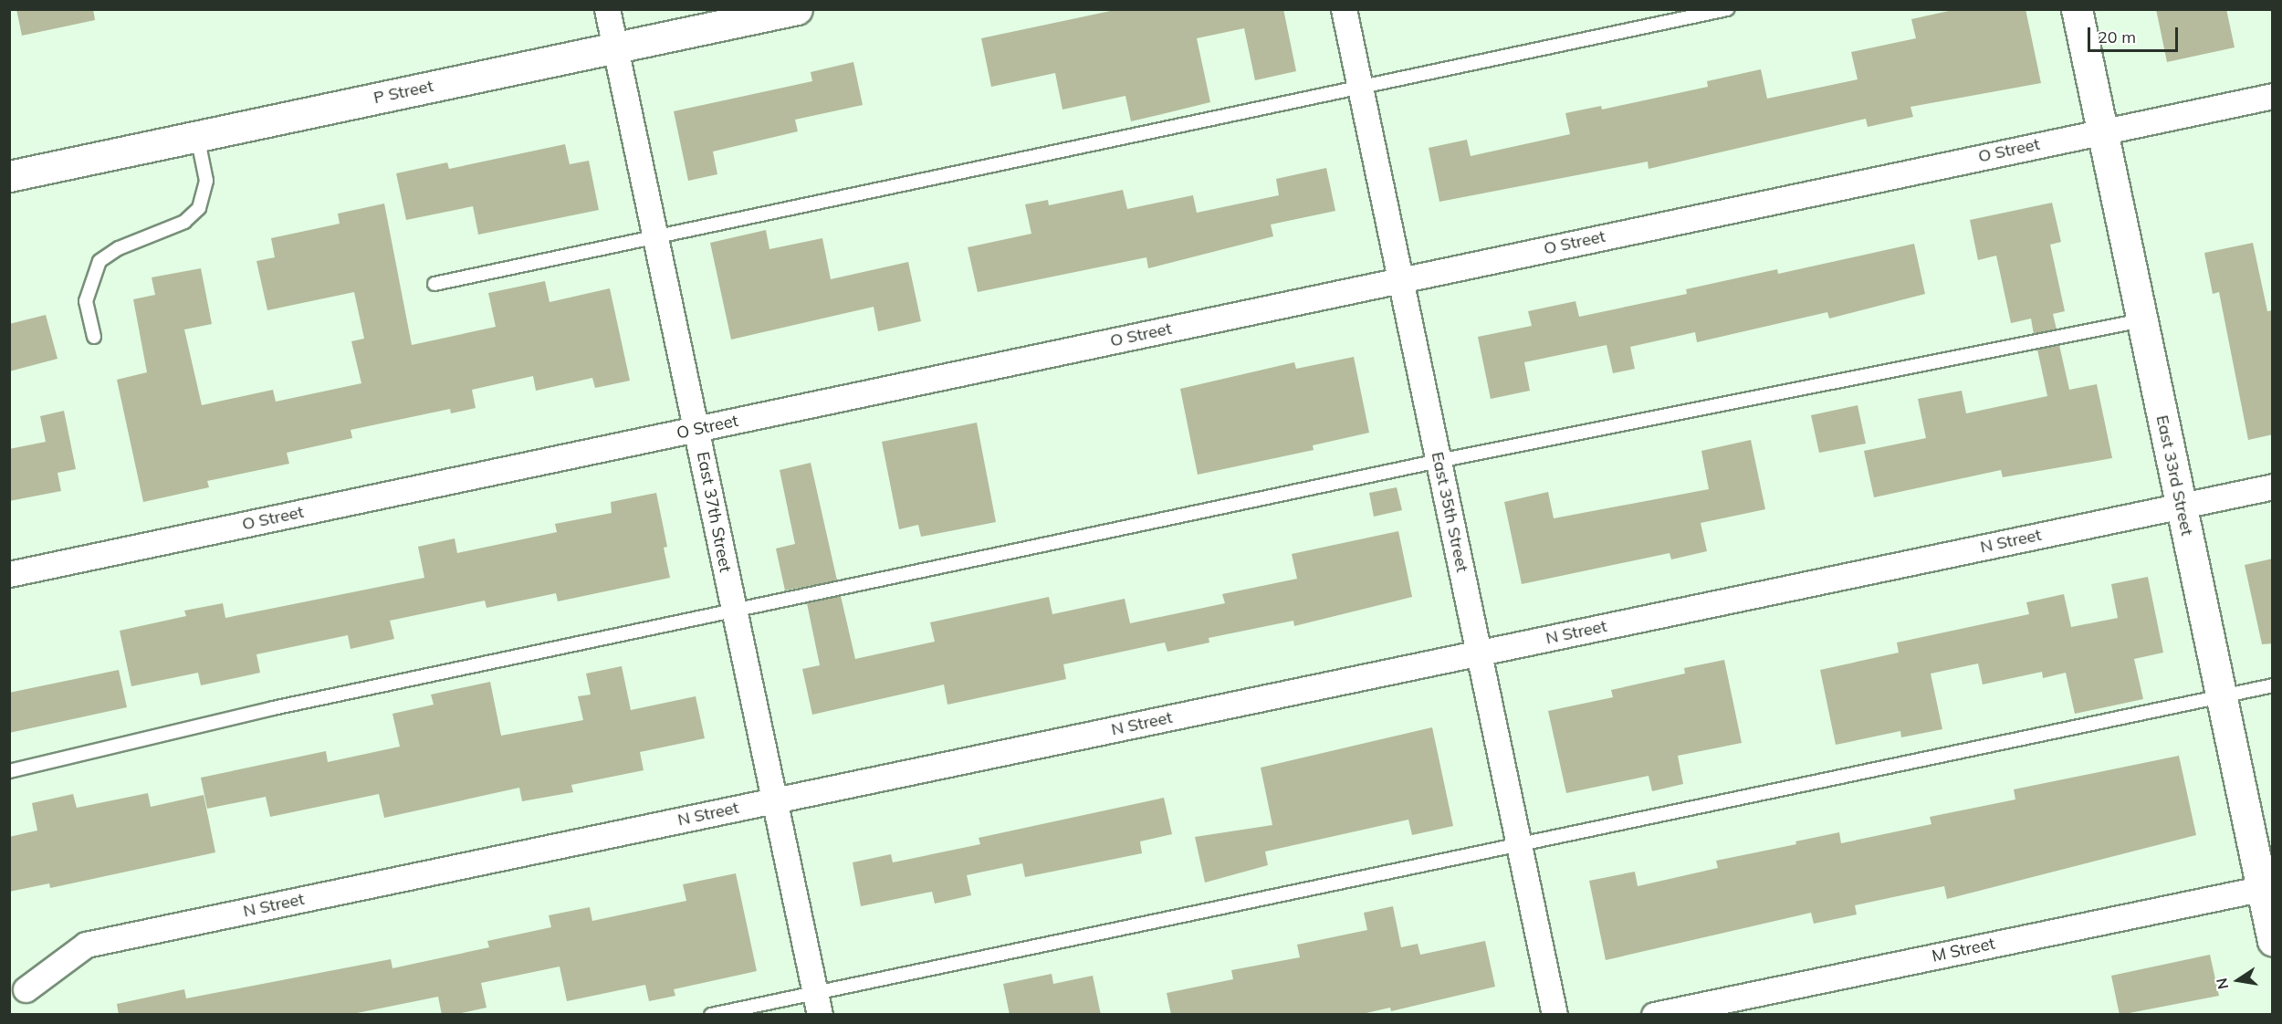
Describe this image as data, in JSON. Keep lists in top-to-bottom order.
{
  "streets": {
    "street": [
      "P Street",
      "O Street",
      "East 33rd Street",
      "East 37th Street",
      "East 35th Street",
      "N Street",
      "M Street"
    ]
  },
  "crossings": [
    ["P Street", "East 37th Street"],
    ["O Street", "East 33rd Street"],
    ["O Street", "East 37th Street"],
    ["O Street", "East 35th Street"],
    ["East 33rd Street", "N Street"],
    ["East 33rd Street", "M Street"],
    ["East 37th Street", "N Street"],
    ["East 35th Street", "N Street"]
  ],
  "scale_bar": "20 m",
  "north": "left"
}
